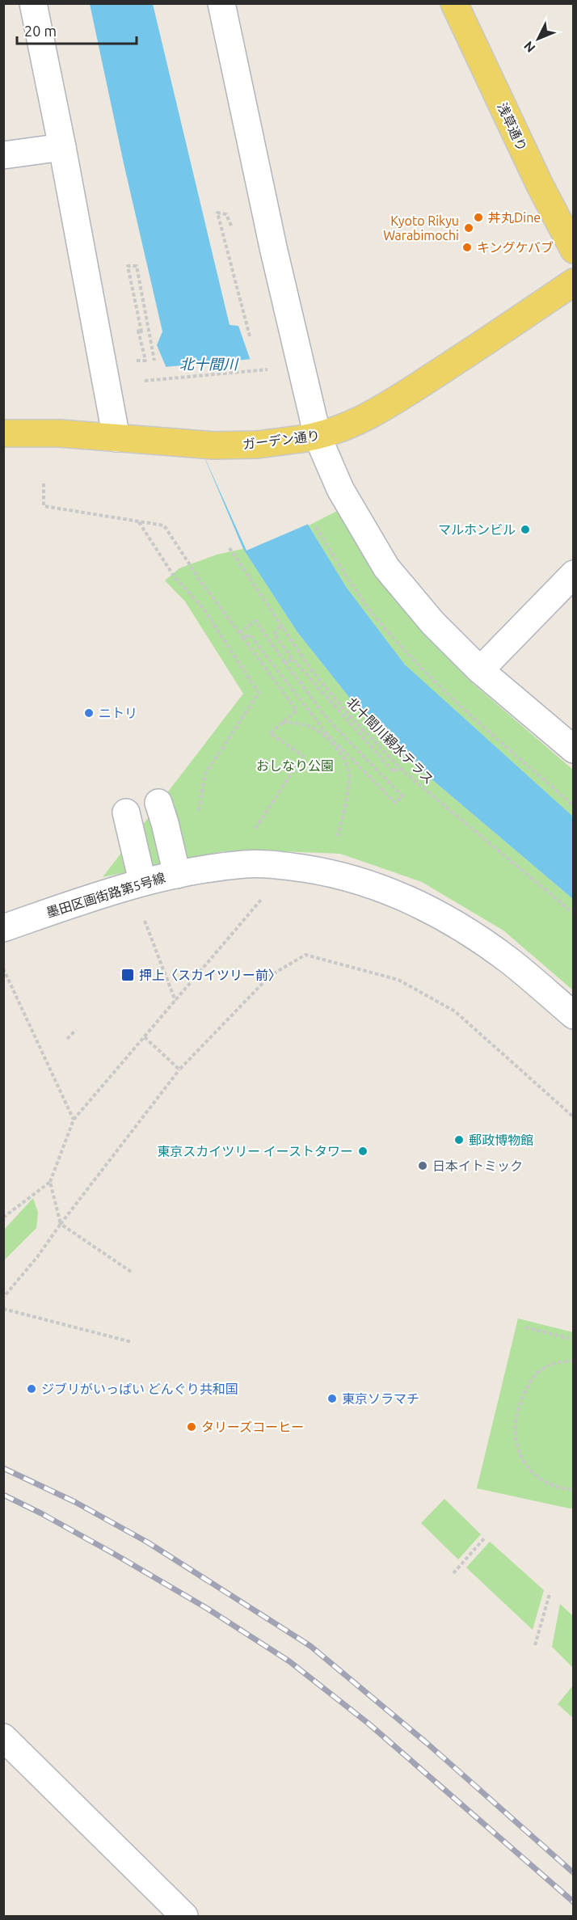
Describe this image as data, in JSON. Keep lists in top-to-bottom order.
{
  "streets": {
    "main road": ["浅草通り", "ガーデン通り"],
    "street": ["墨田区画街路第5号線"],
    "path": ["北十間川親水テラス"]
  },
  "water": ["北十間川"],
  "parks": ["おしなり公園"],
  "places": {
    "other": [
      "丼丸Dine",
      "Kyoto Rikyu Warabimochi",
      "キングケバブ",
      "マルホンビル",
      "ニトリ",
      "郵政博物館",
      "東京スカイツリー イーストタワー",
      "日本イトミック",
      "ジブリがいっぱい どんぐり共和国",
      "東京ソラマチ",
      "タリーズコーヒー"
    ],
    "transit": ["押上〈スカイツリー前〉"]
  },
  "scale_bar": "20 m",
  "north": "bottom left"
}
